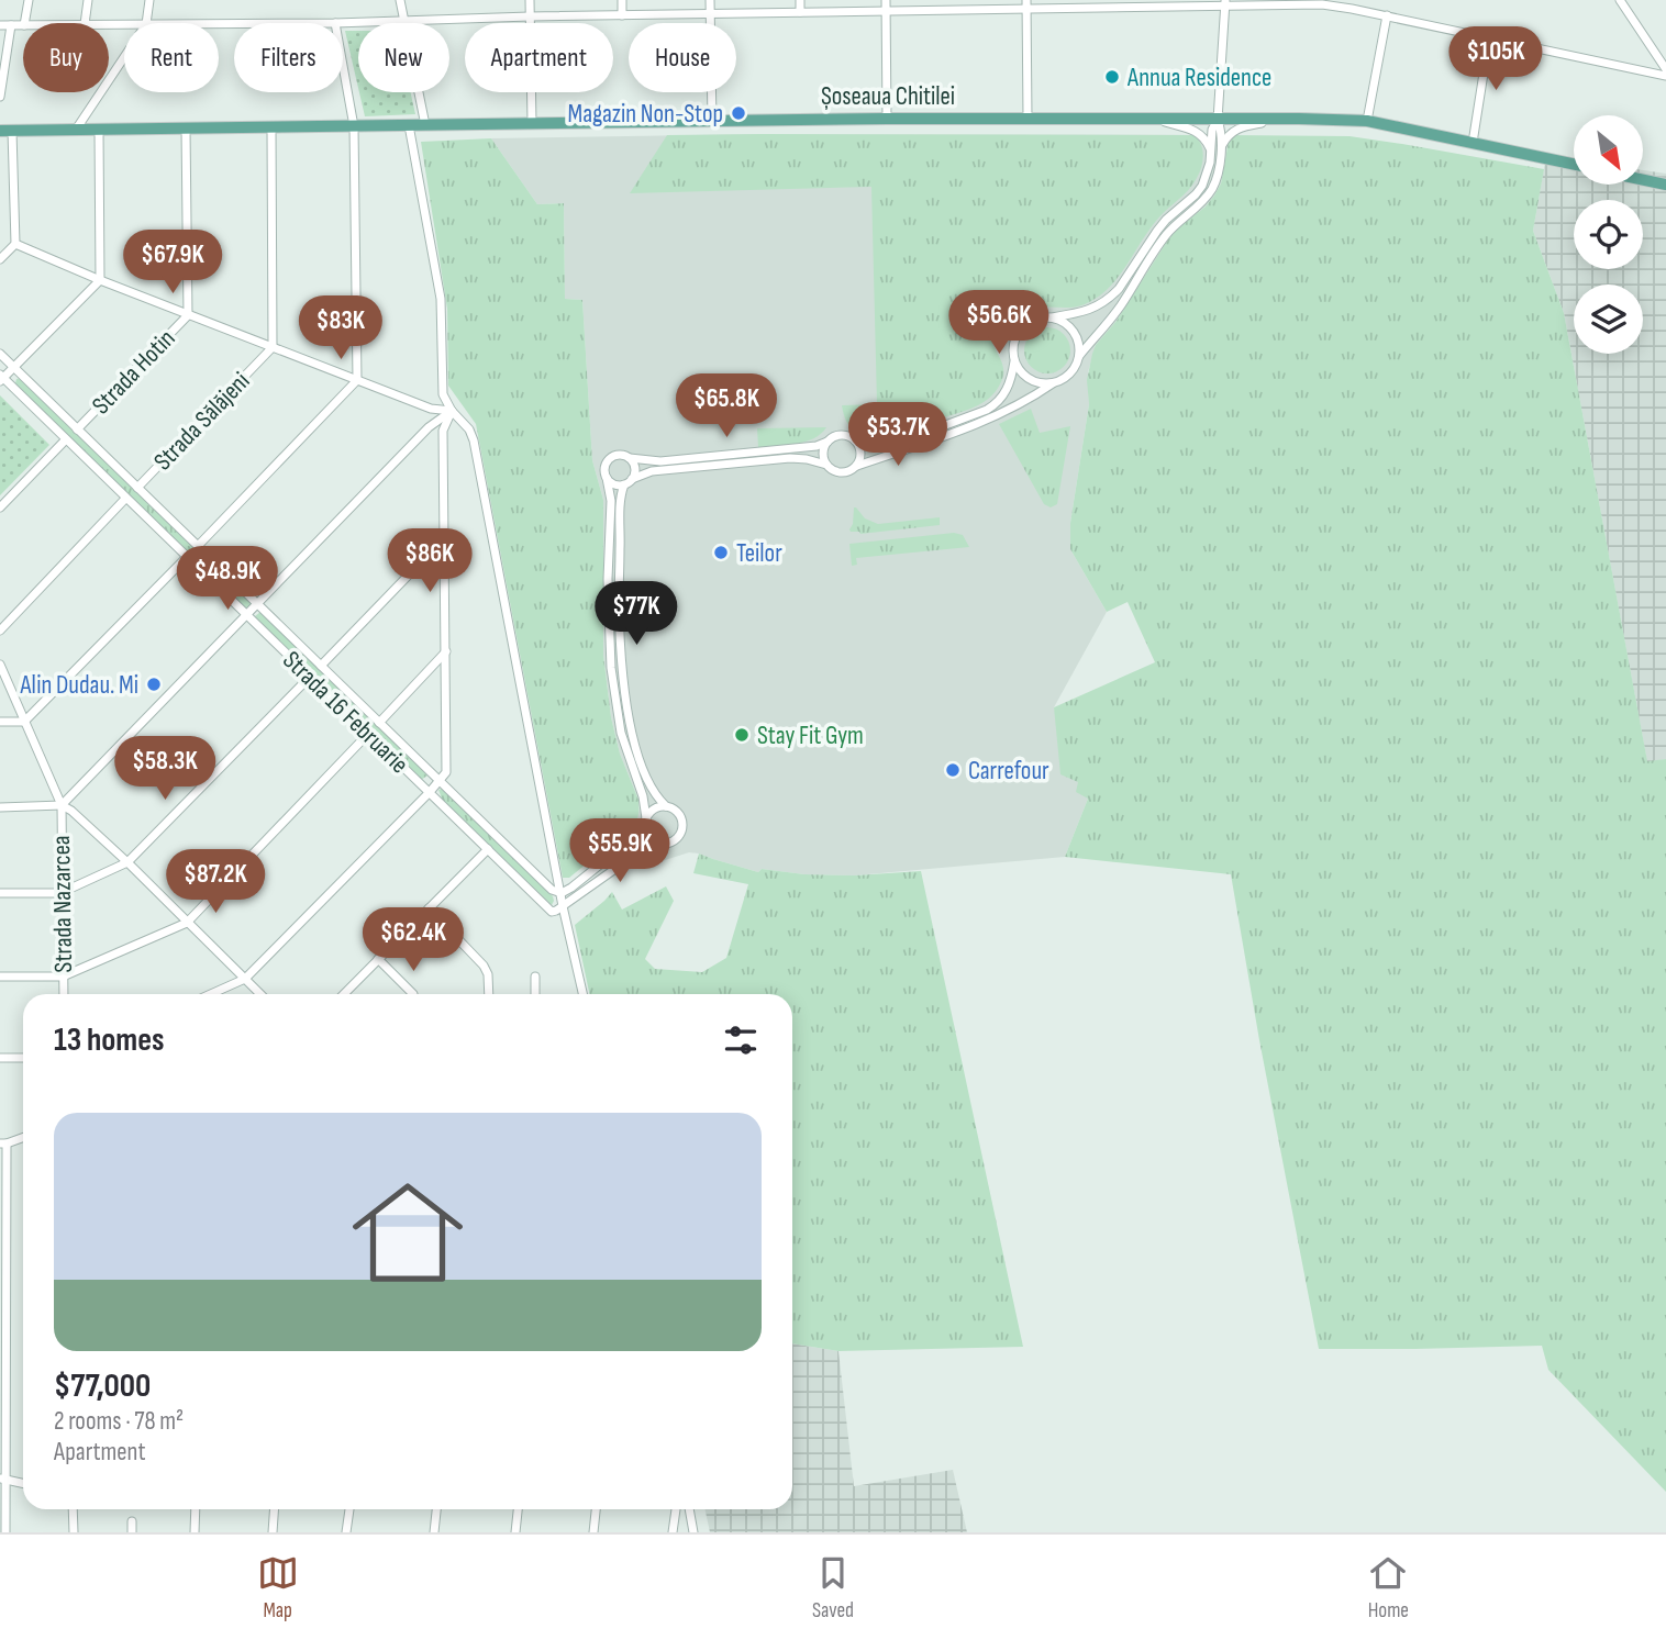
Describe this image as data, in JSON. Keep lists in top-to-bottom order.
{
  "streets": {
    "main road": ["Șoseaua Chitilei"],
    "street": [
      "Strada Hotin",
      "Strada Sălăjeni",
      "Strada 16 Februarie",
      "Strada Nazarcea"
    ]
  },
  "crossings": [
    ["Șoseaua Chitilei", "Strada Hotin"],
    ["Strada Hotin", "Strada 16 Februarie"],
    ["Strada Sălăjeni", "Strada 16 Februarie"]
  ],
  "places": [
    "Annua Residence",
    "Magazin Non-Stop",
    "Teilor",
    "Alin Dudau. Mi",
    "Stay Fit Gym",
    "Carrefour"
  ],
  "north": "bottom right",
  "page": {
    "chip": [
      "Buy",
      "Rent",
      "Filters",
      "New",
      "Apartment",
      "House"
    ],
    "price": [
      "$105K",
      "$67.9K",
      "$56.6K",
      "$83K",
      "$65.8K",
      "$53.7K",
      "$86K",
      "$48.9K",
      "$77K",
      "$58.3K",
      "$55.9K",
      "$87.2K",
      "$62.4K"
    ],
    "heading": "13 homes",
    "list": [
      {
        "name": "$77,000",
        "note": "2 rooms · 78 m² · Apartment"
      }
    ],
    "tabs": ["Map", "Saved", "Home"]
  }
}
